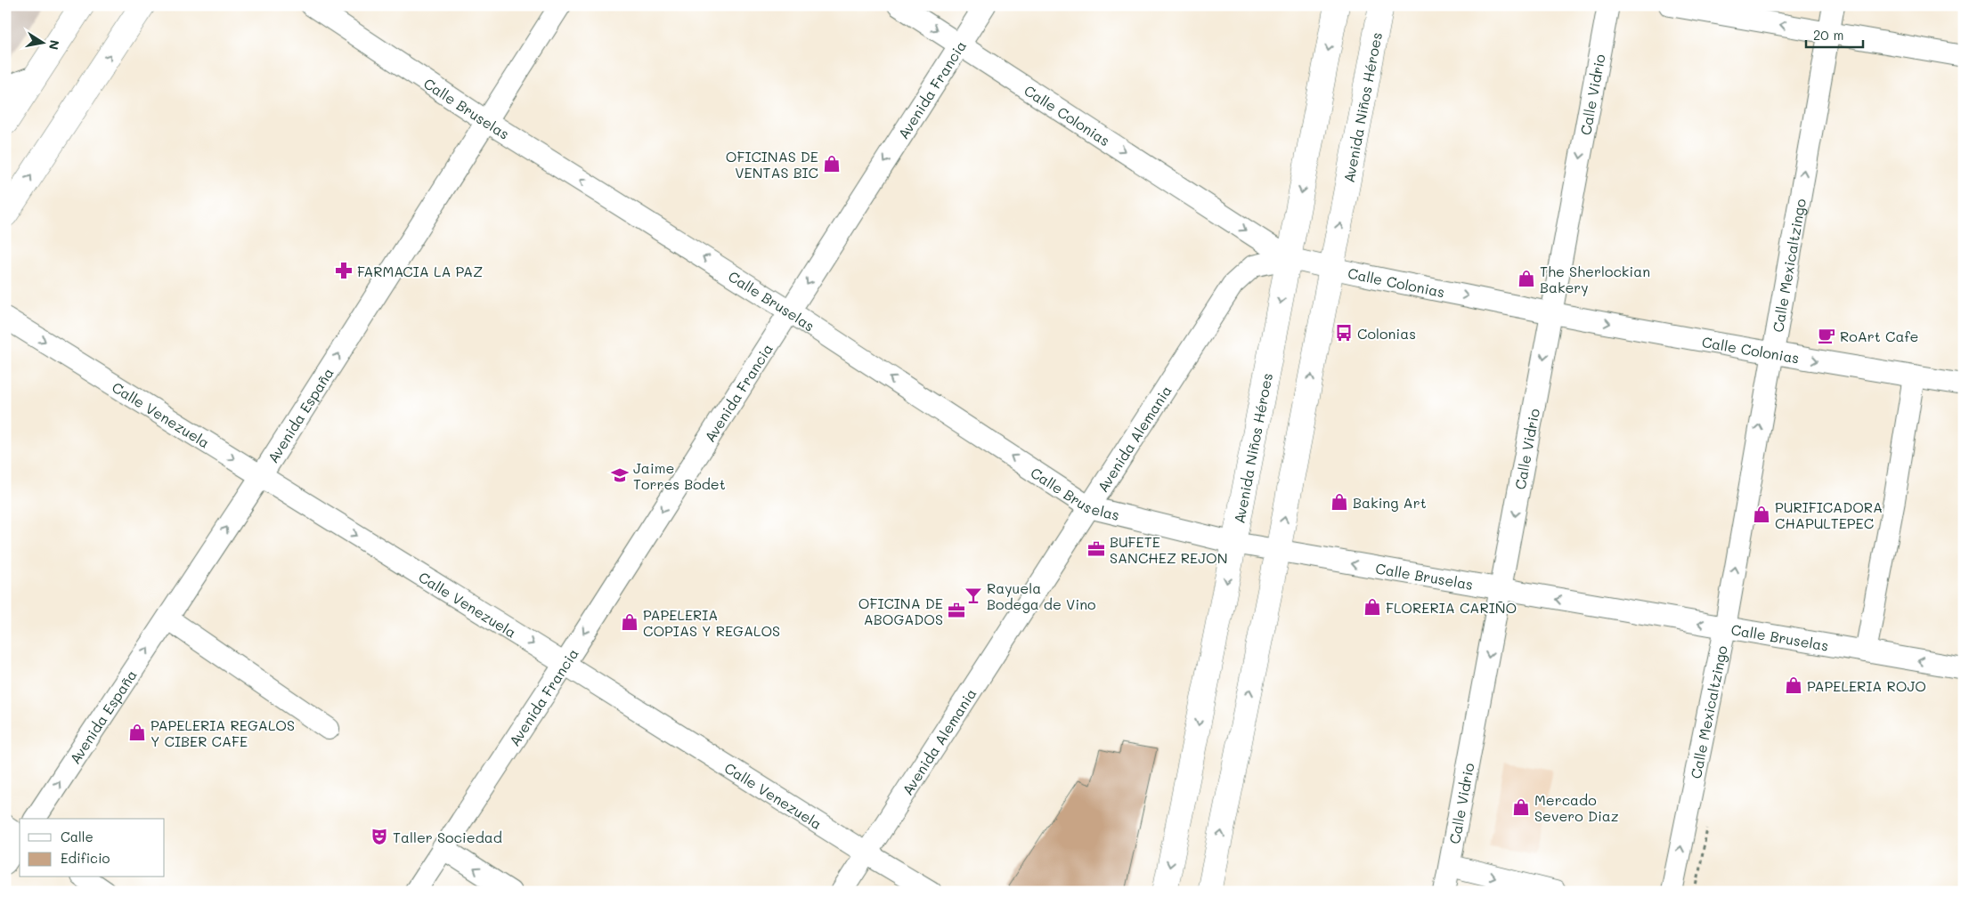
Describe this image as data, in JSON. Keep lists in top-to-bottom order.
{
  "streets": {
    "main road": ["Avenida Niños Héroes"],
    "street": [
      "Avenida Francia",
      "Calle Vidrio",
      "Calle Bruselas",
      "Calle Colonias",
      "Calle Mexicaltzingo",
      "Calle Venezuela",
      "Avenida España",
      "Avenida Alemania"
    ]
  },
  "crossings": [
    ["Avenida Francia", "Calle Bruselas"],
    ["Avenida Francia", "Calle Colonias"],
    ["Avenida Francia", "Calle Venezuela"],
    ["Calle Vidrio", "Calle Bruselas"],
    ["Calle Vidrio", "Calle Colonias"],
    ["Calle Bruselas", "Avenida Niños Héroes"],
    ["Calle Bruselas", "Calle Mexicaltzingo"],
    ["Calle Bruselas", "Avenida España"],
    ["Calle Bruselas", "Avenida Alemania"],
    ["Avenida Niños Héroes", "Calle Colonias"],
    ["Avenida Niños Héroes", "Avenida Alemania"],
    ["Calle Colonias", "Calle Mexicaltzingo"],
    ["Calle Colonias", "Avenida Alemania"],
    ["Calle Venezuela", "Avenida España"],
    ["Calle Venezuela", "Avenida Alemania"]
  ],
  "one_way": [
    "Avenida Francia",
    "Calle Vidrio",
    "Calle Bruselas",
    "Calle Colonias",
    "Calle Venezuela",
    "Avenida España"
  ],
  "places": {
    "shop": [
      "OFICINAS DE VENTAS BIC",
      "The Sherlockian Bakery",
      "Baking Art",
      "PURIFICADORA CHAPULTEPEC",
      "FLORERIA CARIÑO",
      "PAPELERIA COPIAS Y REGALOS",
      "PAPELERIA ROJO",
      "PAPELERIA REGALOS Y CIBER CAFE",
      "Mercado Severo Diaz"
    ],
    "pharmacy": ["FARMACIA LA PAZ"],
    "bus stop": ["Colonias"],
    "cafe": ["RoArt Cafe"],
    "school or university": ["Jaime Torres Bodet"],
    "office": ["BUFETE SANCHEZ REJON", "OFICINA DE ABOGADOS"],
    "bar": ["Rayuela Bodega de Vino"],
    "theatre": ["Taller Sociedad"]
  },
  "legend": ["Calle", "Edificio"],
  "scale_bar": "20 m",
  "north": "right"
}
